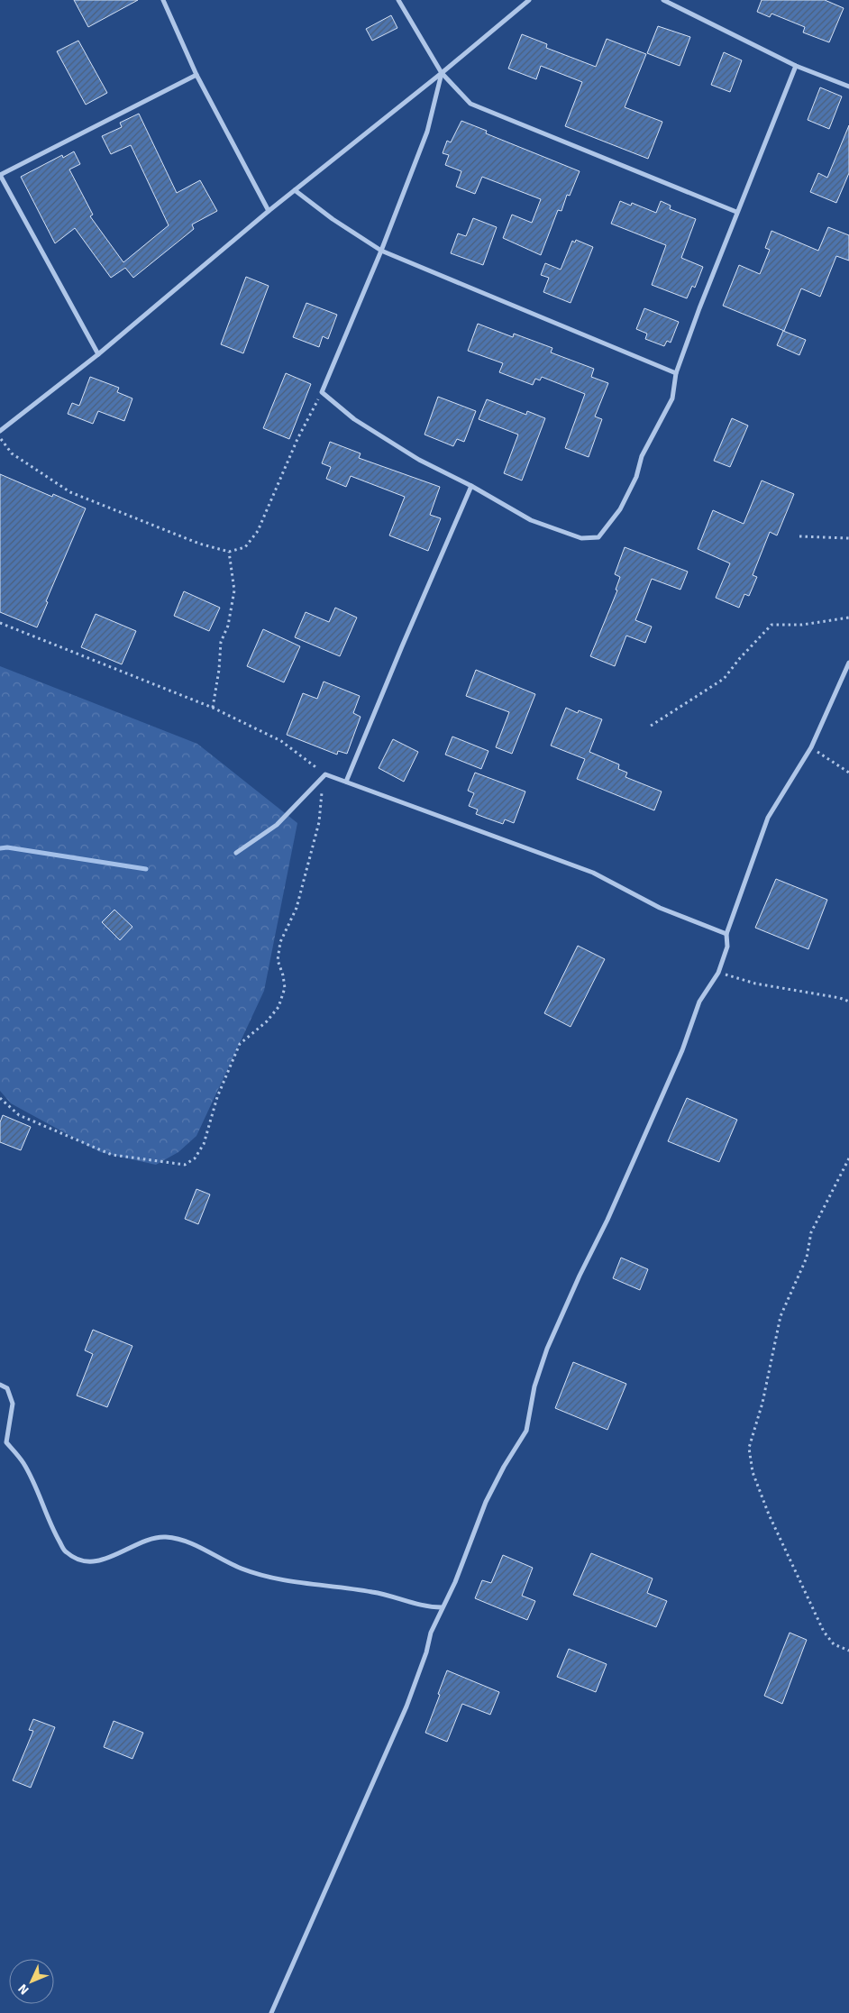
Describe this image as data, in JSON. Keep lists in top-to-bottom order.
{
  "north": "bottom left"
}
